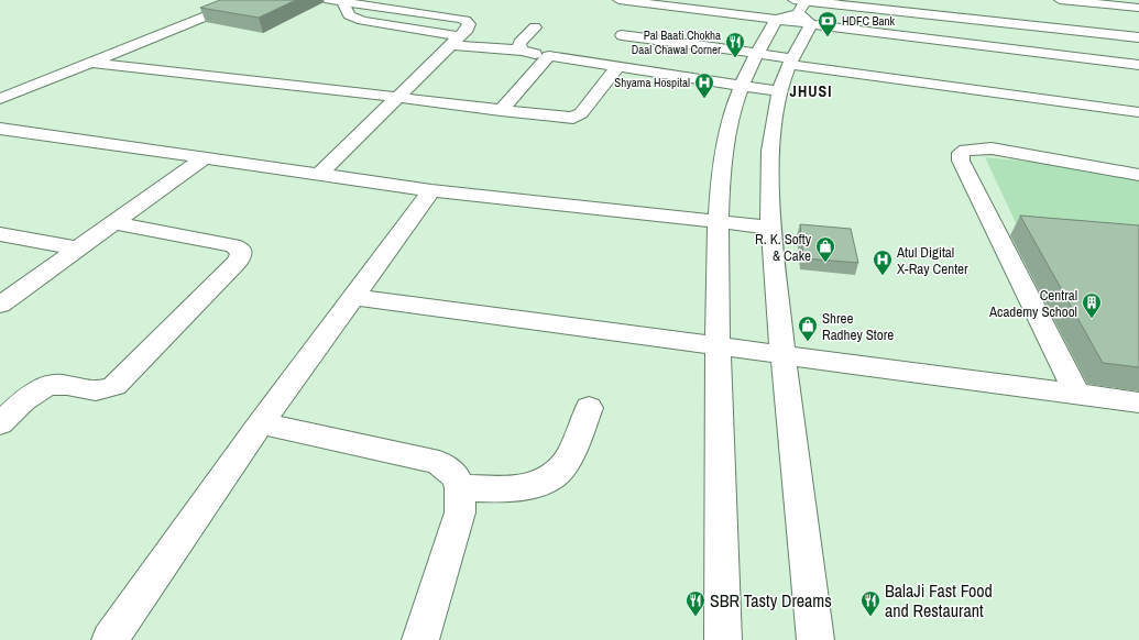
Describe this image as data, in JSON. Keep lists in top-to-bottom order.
{
  "districts": ["JHUSI"],
  "places": {
    "bank": ["HDFC Bank"],
    "restaurant": ["Pal Baati Chokha Daal Chawal Corner", "SBR Tasty Dreams", "BalaJi Fast Food and Restaurant"],
    "hospital": ["Shyama Hospital", "Atul Digital X-Ray Center"],
    "shop": ["R. K. Softy & Cake", "Shree Radhey Store"],
    "building": ["Central Academy School"]
  }
}
